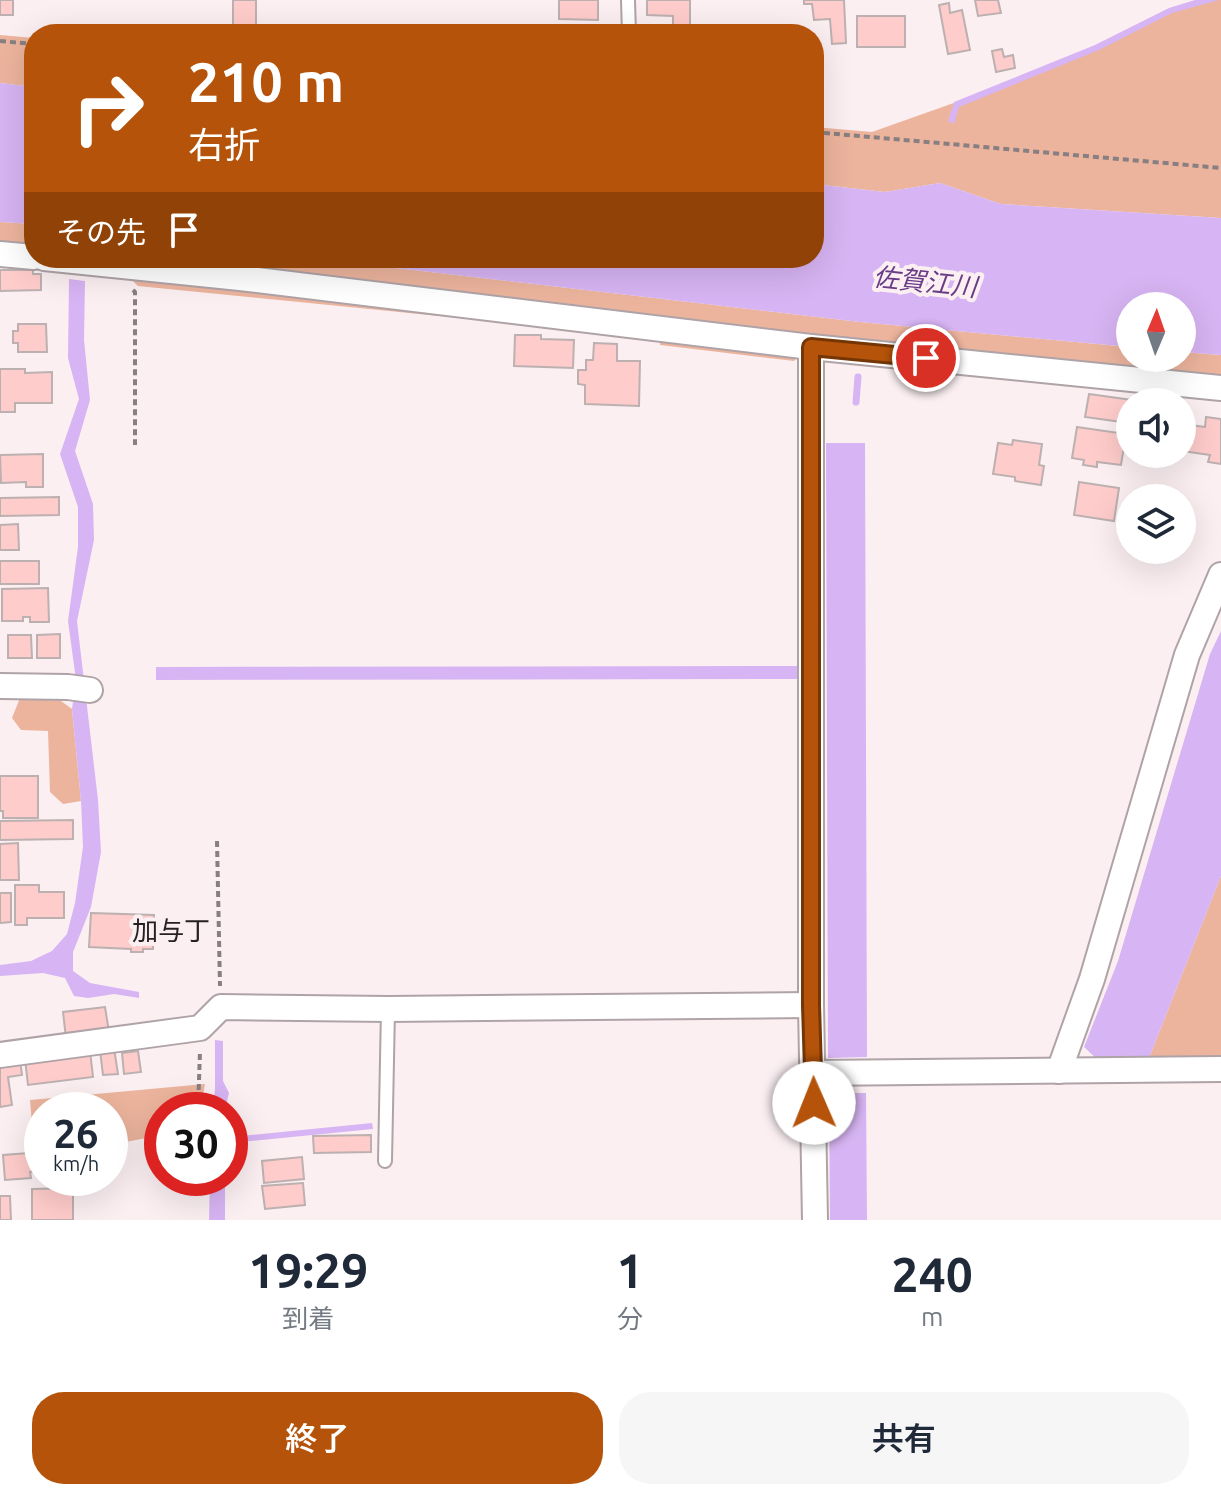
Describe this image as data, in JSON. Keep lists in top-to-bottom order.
{
  "districts": ["加与丁"],
  "water": ["佐賀江川"],
  "north": "top",
  "page": {
    "turn": ["210 m", "右折"],
    "then": "その先",
    "speed": "26 km/h",
    "limit": "30",
    "eta": [
      "19:29",
      "到着",
      "1",
      "分",
      "240",
      "m"
    ],
    "buttons": ["終了", "共有"]
  }
}
